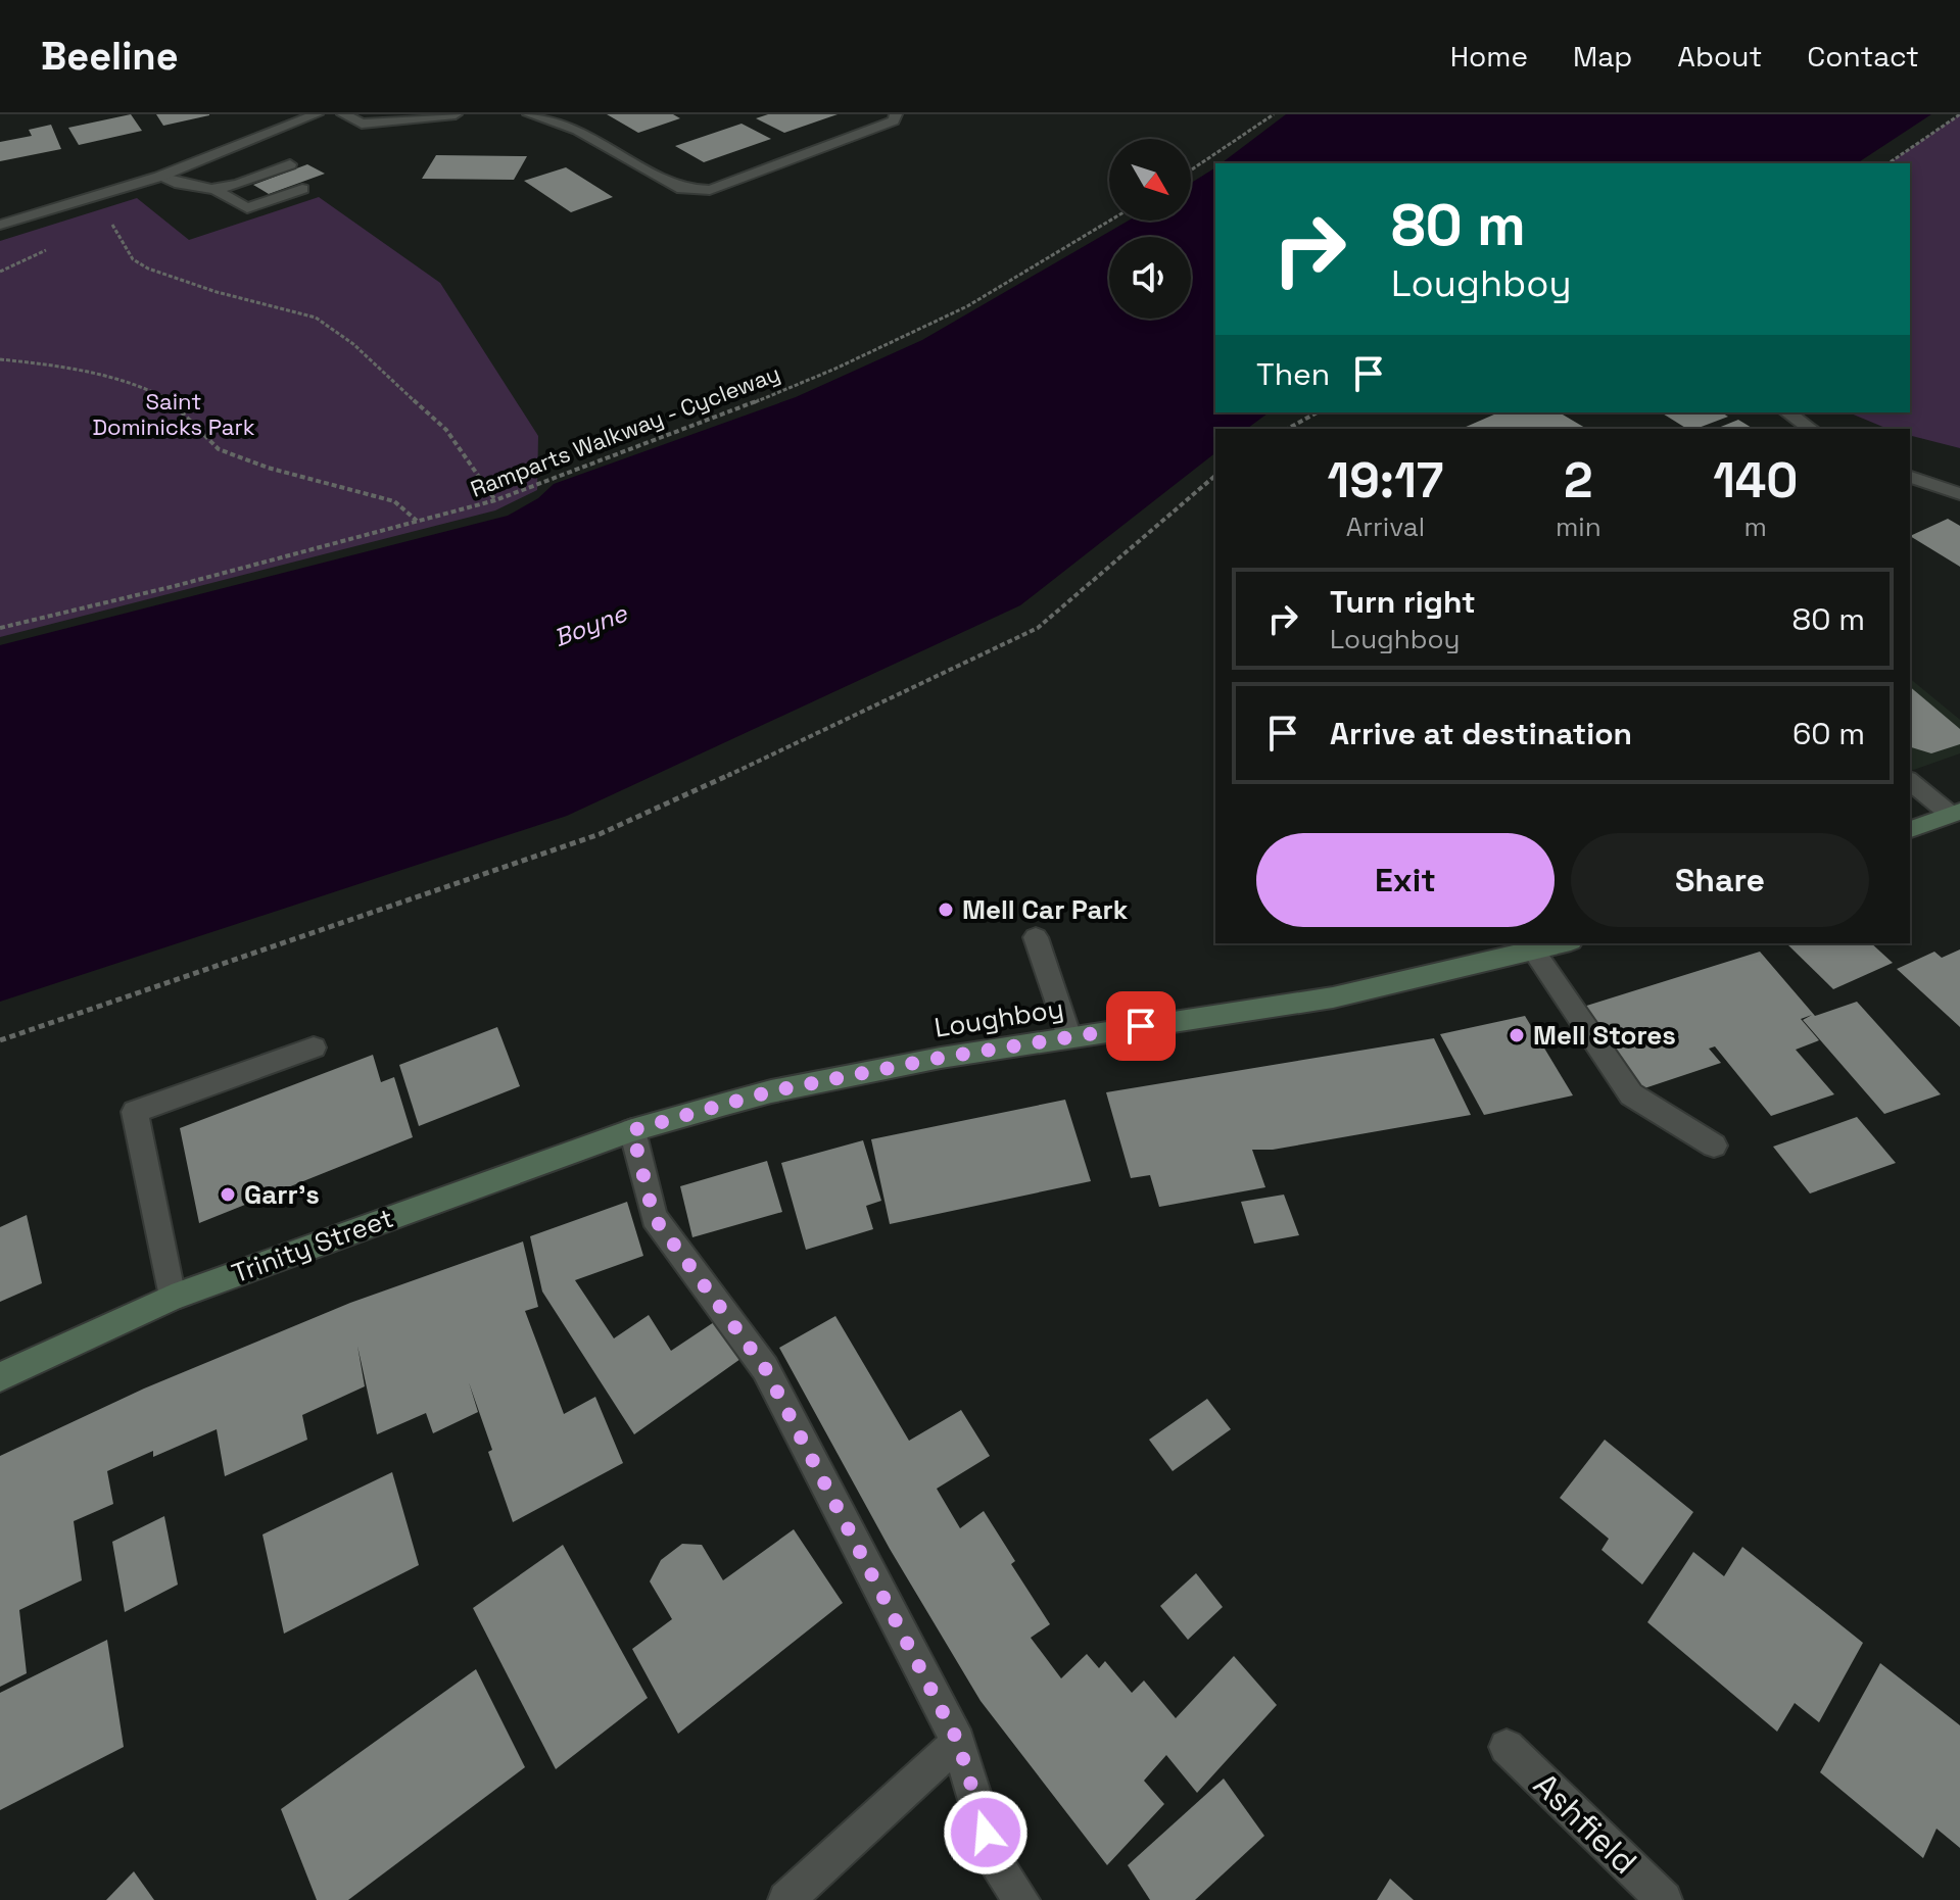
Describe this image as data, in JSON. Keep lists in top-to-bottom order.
{
  "streets": {
    "main road": ["Loughboy", "Trinity Street"],
    "street": ["Ashfield"],
    "path": ["Ramparts Walkway - Cycleway"]
  },
  "crossings": [
    ["Loughboy", "Trinity Street"]
  ],
  "water": ["Boyne"],
  "parks": ["Saint Dominicks Park"],
  "places": ["Mell Car Park", "Mell Stores", "Garr's"],
  "north": "bottom right",
  "page": {
    "header": "Beeline",
    "nav": [
      "Home",
      "Map",
      "About",
      "Contact"
    ],
    "turn": ["80 m", "Loughboy"],
    "then": "Then",
    "eta": [
      "19:17",
      "Arrival",
      "2",
      "min",
      "140",
      "m"
    ],
    "list": [
      {
        "name": "Turn right",
        "note": "Loughboy",
        "value": "80 m"
      },
      {
        "name": "Arrive at destination",
        "value": "60 m"
      }
    ],
    "buttons": ["Exit", "Share"]
  }
}
